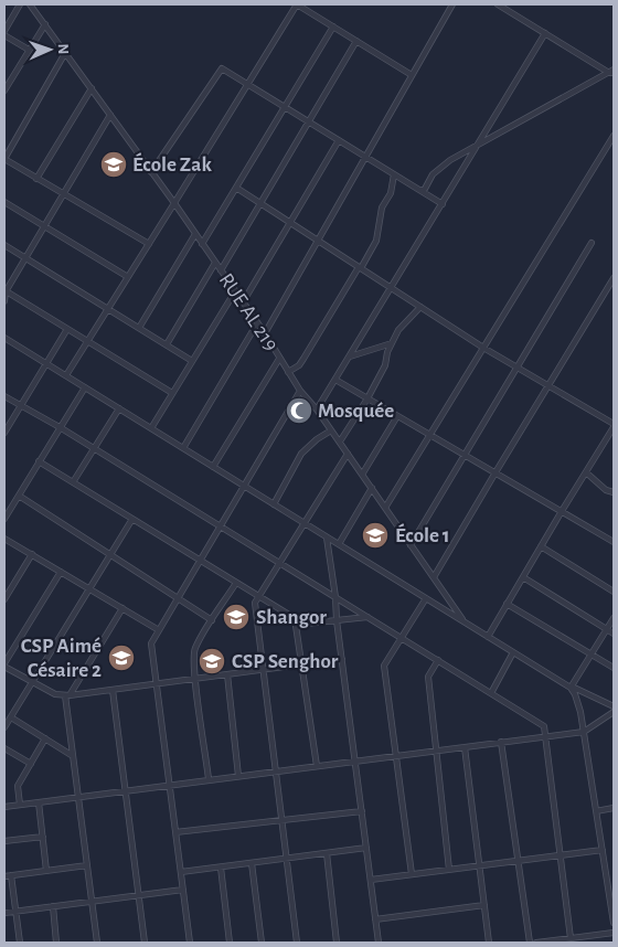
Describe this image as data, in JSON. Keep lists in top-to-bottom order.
{
  "streets": {
    "street": ["RUE AL 219"]
  },
  "places": {
    "school or university": [
      "École Zak",
      "École 1",
      "Shangor",
      "CSP Aimé Césaire 2",
      "CSP Senghor"
    ],
    "mosque": ["Mosquée"]
  },
  "north": "right"
}
